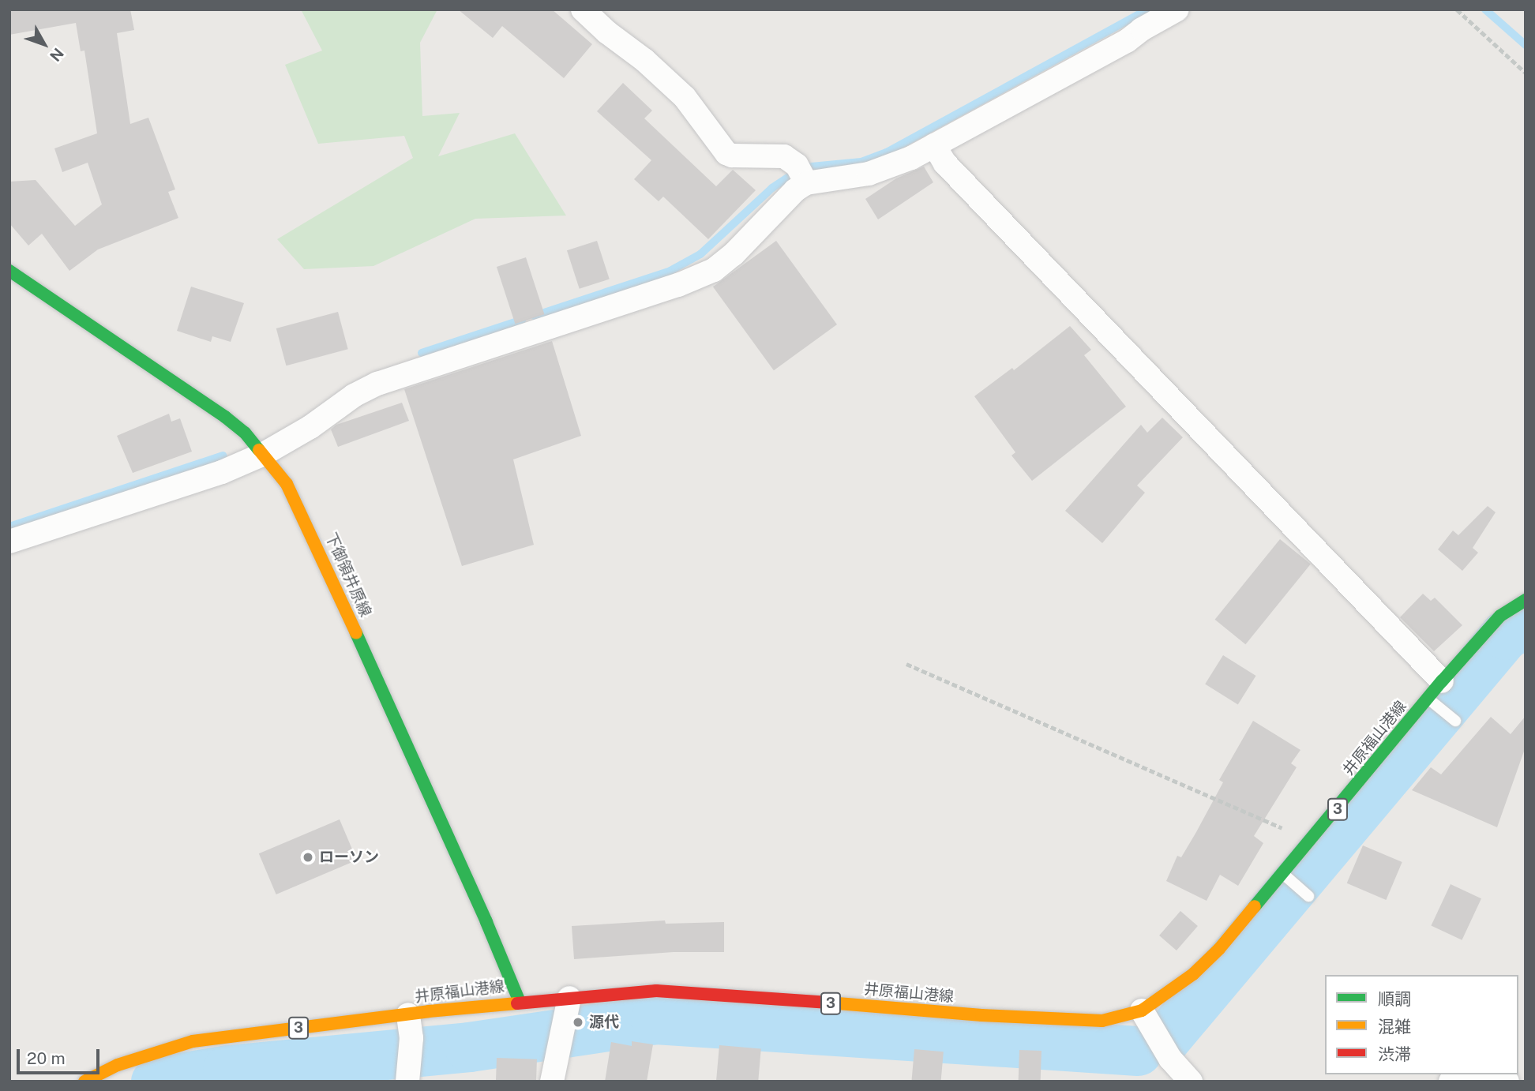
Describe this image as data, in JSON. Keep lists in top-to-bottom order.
{
  "streets": {
    "main road": ["下御領井原線", "井原福山港線", "3"]
  },
  "crossings": [
    ["下御領井原線", "井原福山港線"]
  ],
  "places": ["ローソン", "源代"],
  "legend": ["順調", "混雑", "渋滞"],
  "scale_bar": "20 m",
  "north": "bottom right"
}
